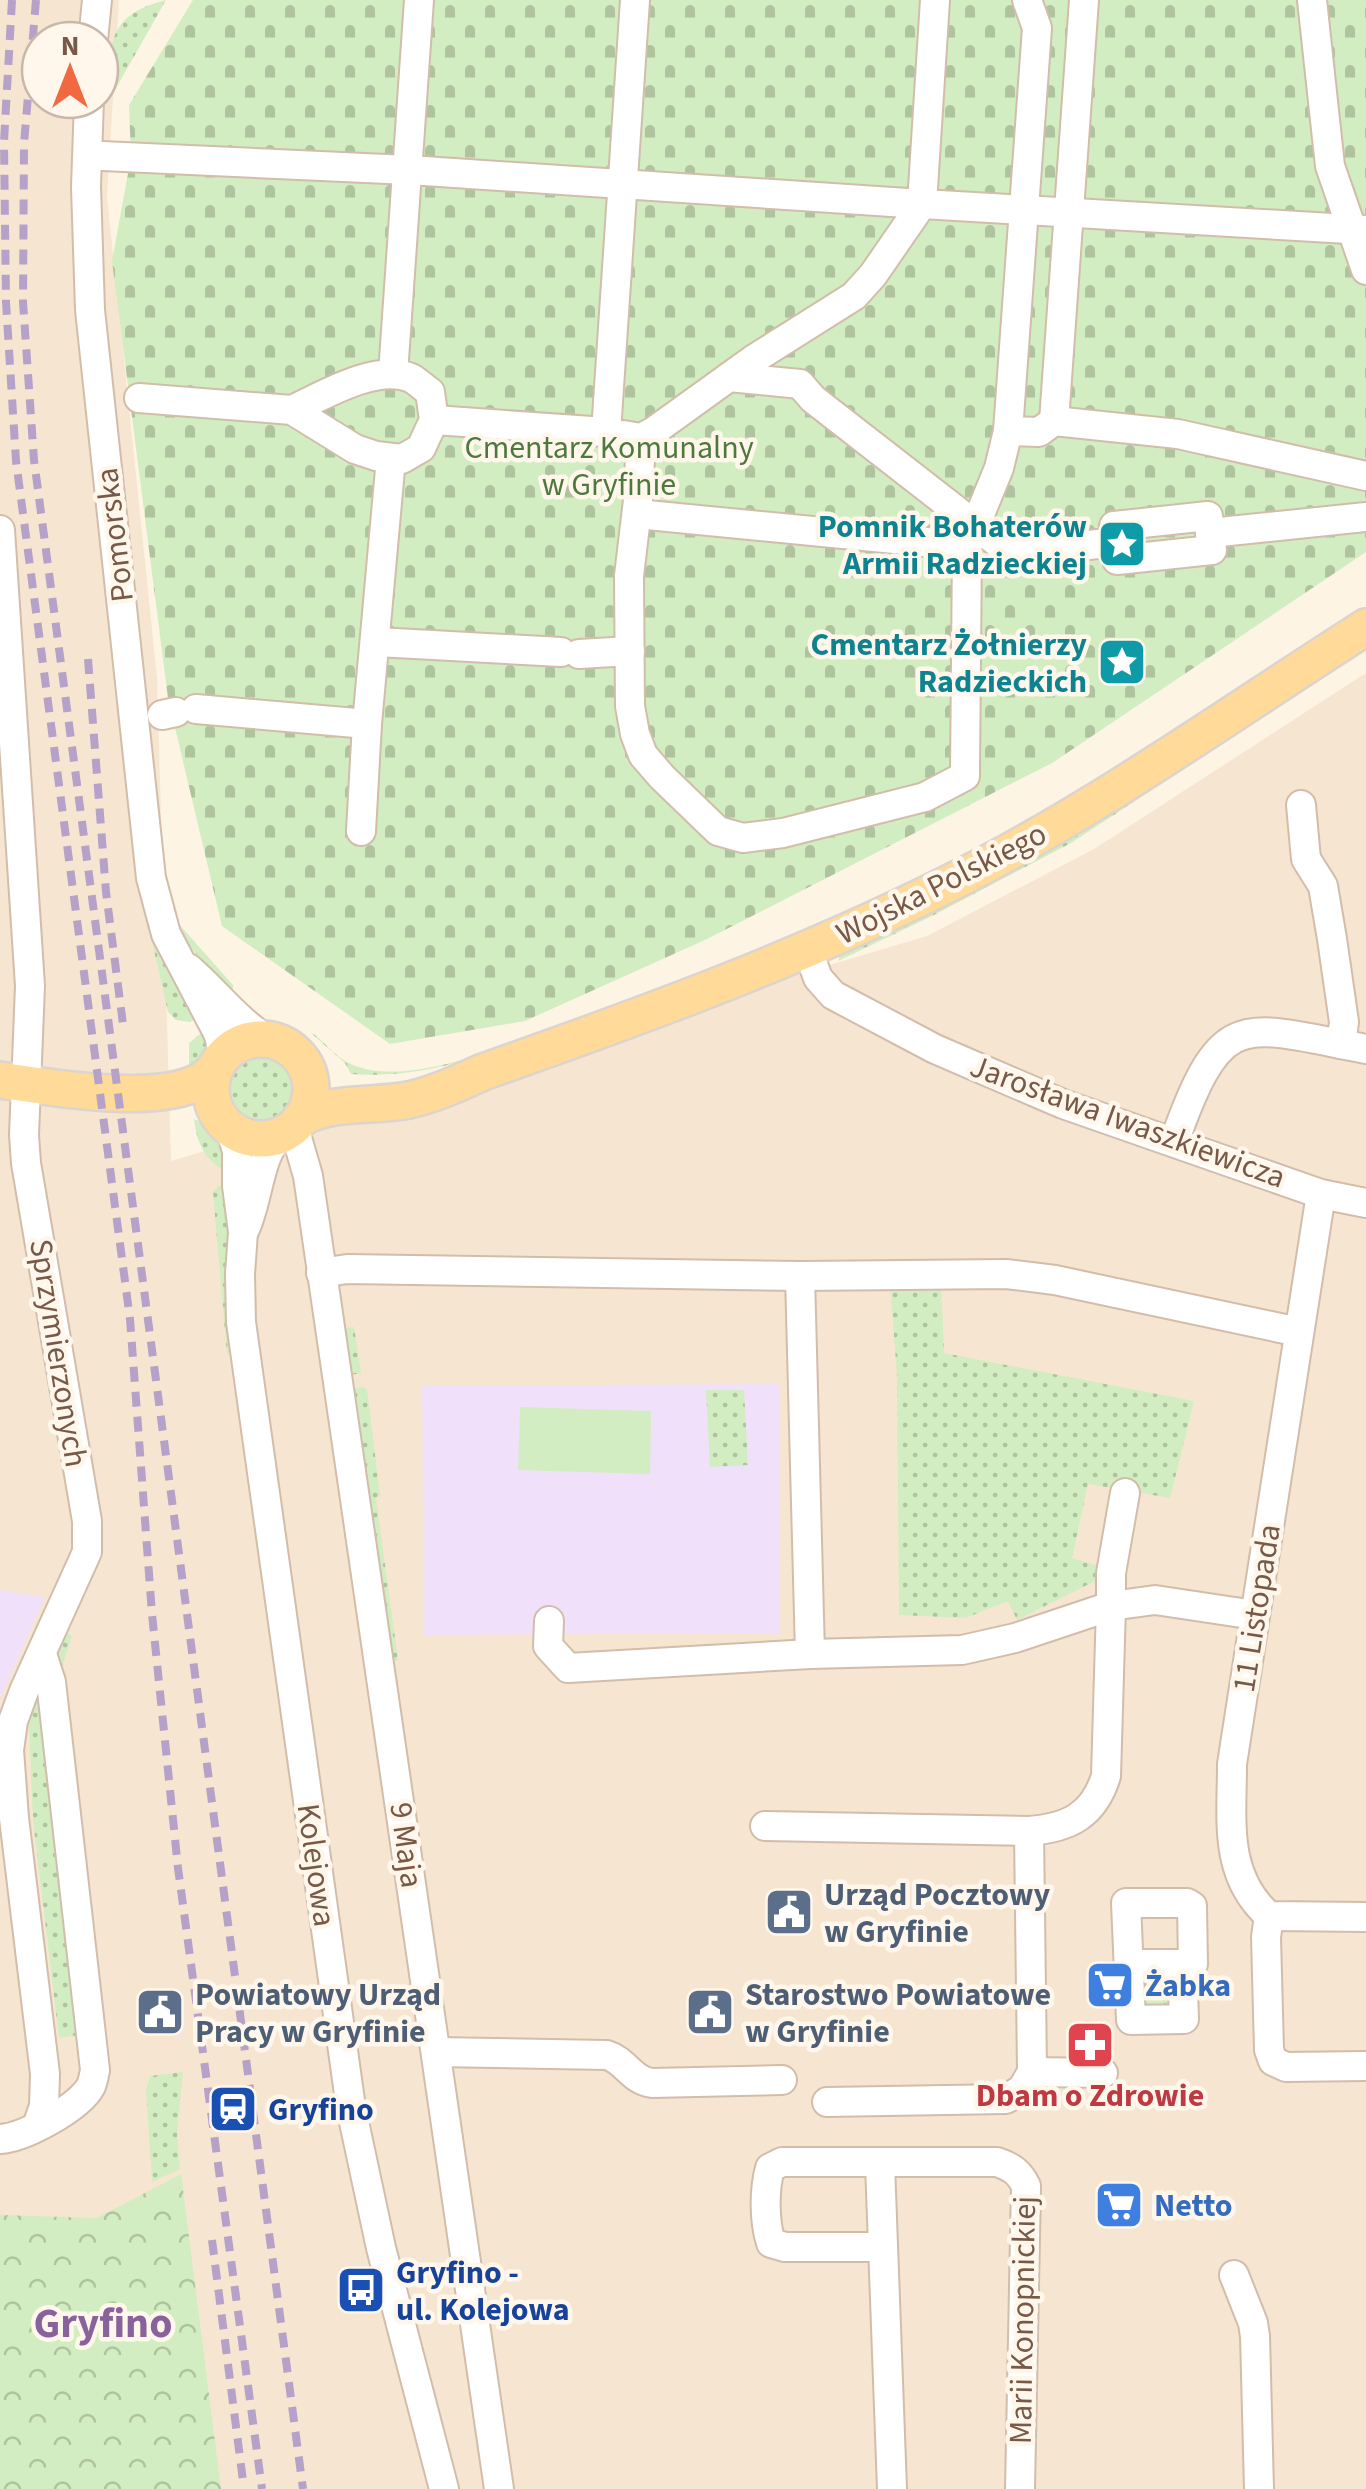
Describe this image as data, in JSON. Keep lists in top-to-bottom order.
{
  "streets": {
    "main road": ["Wojska Polskiego"],
    "street": [
      "Pomorska",
      "Jarosława Iwaszkiewicza",
      "Sprzymierzonych",
      "11 Listopada",
      "9 Maja",
      "Kolejowa",
      "Marii Konopnickiej"
    ]
  },
  "crossings": [
    ["Pomorska", "Wojska Polskiego"],
    ["Pomorska", "9 Maja"],
    ["Pomorska", "Kolejowa"],
    ["Wojska Polskiego", "Jarosława Iwaszkiewicza"],
    ["Wojska Polskiego", "9 Maja"],
    ["Wojska Polskiego", "Kolejowa"],
    ["Jarosława Iwaszkiewicza", "11 Listopada"],
    ["9 Maja", "Kolejowa"]
  ],
  "districts": ["Gryfino"],
  "parks": ["Cmentarz Komunalny w Gryfinie"],
  "places": {
    "place": ["Pomnik Bohaterów Armii Radzieckiej", "Cmentarz Żołnierzy Radzieckich"],
    "public building": ["Urząd Pocztowy w Gryfinie", "Powiatowy Urząd Pracy w Gryfinie", "Starostwo Powiatowe w Gryfinie"],
    "supermarket": ["Żabka", "Netto"],
    "pharmacy": ["Dbam o Zdrowie"],
    "station": ["Gryfino"],
    "bus stop": ["Gryfino - ul. Kolejowa"]
  },
  "north": "top"
}
